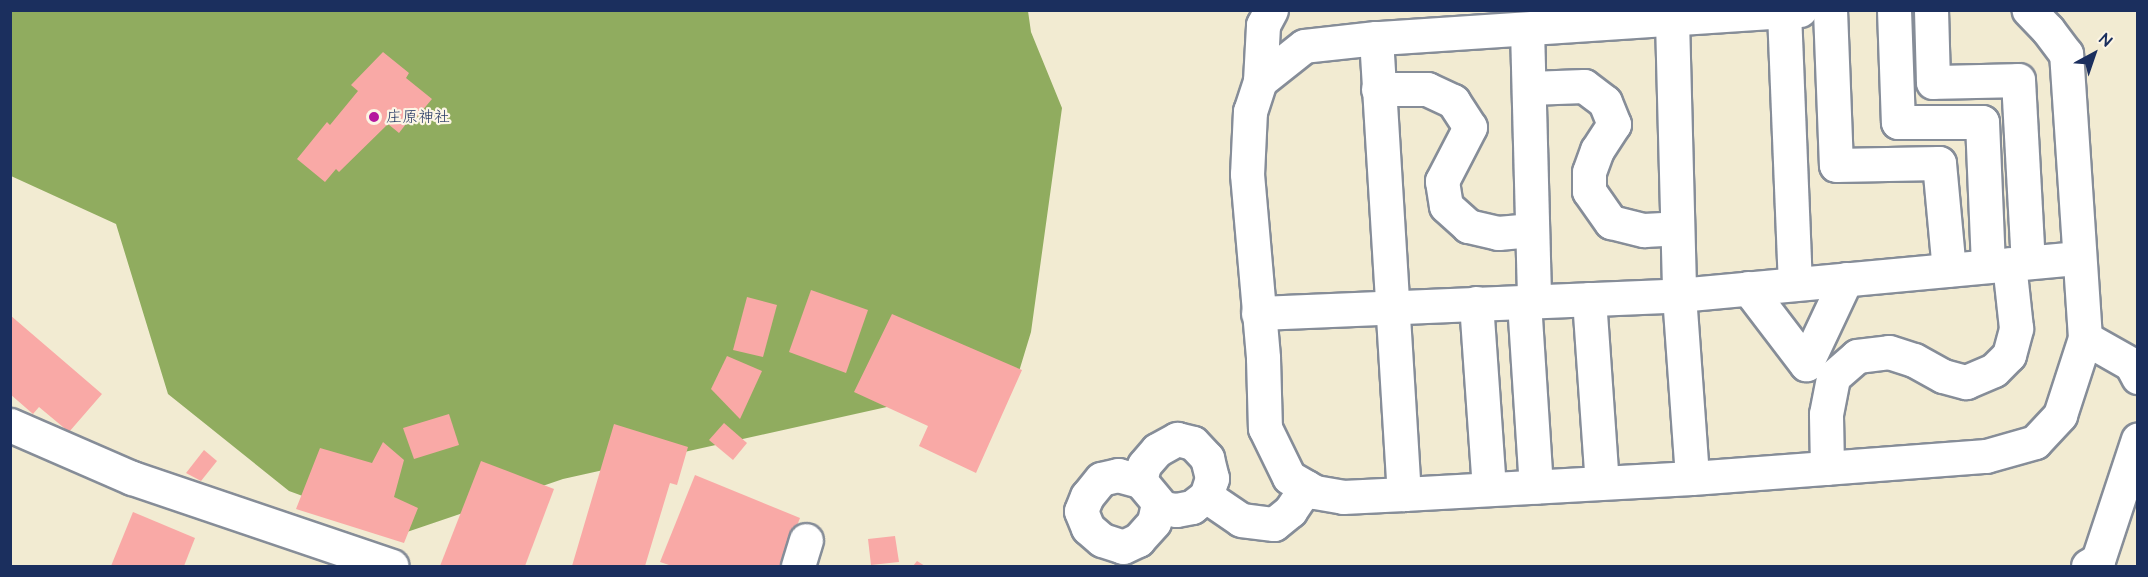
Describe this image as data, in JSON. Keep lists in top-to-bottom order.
{
  "places": ["庄原神社"],
  "north": "top right"
}
